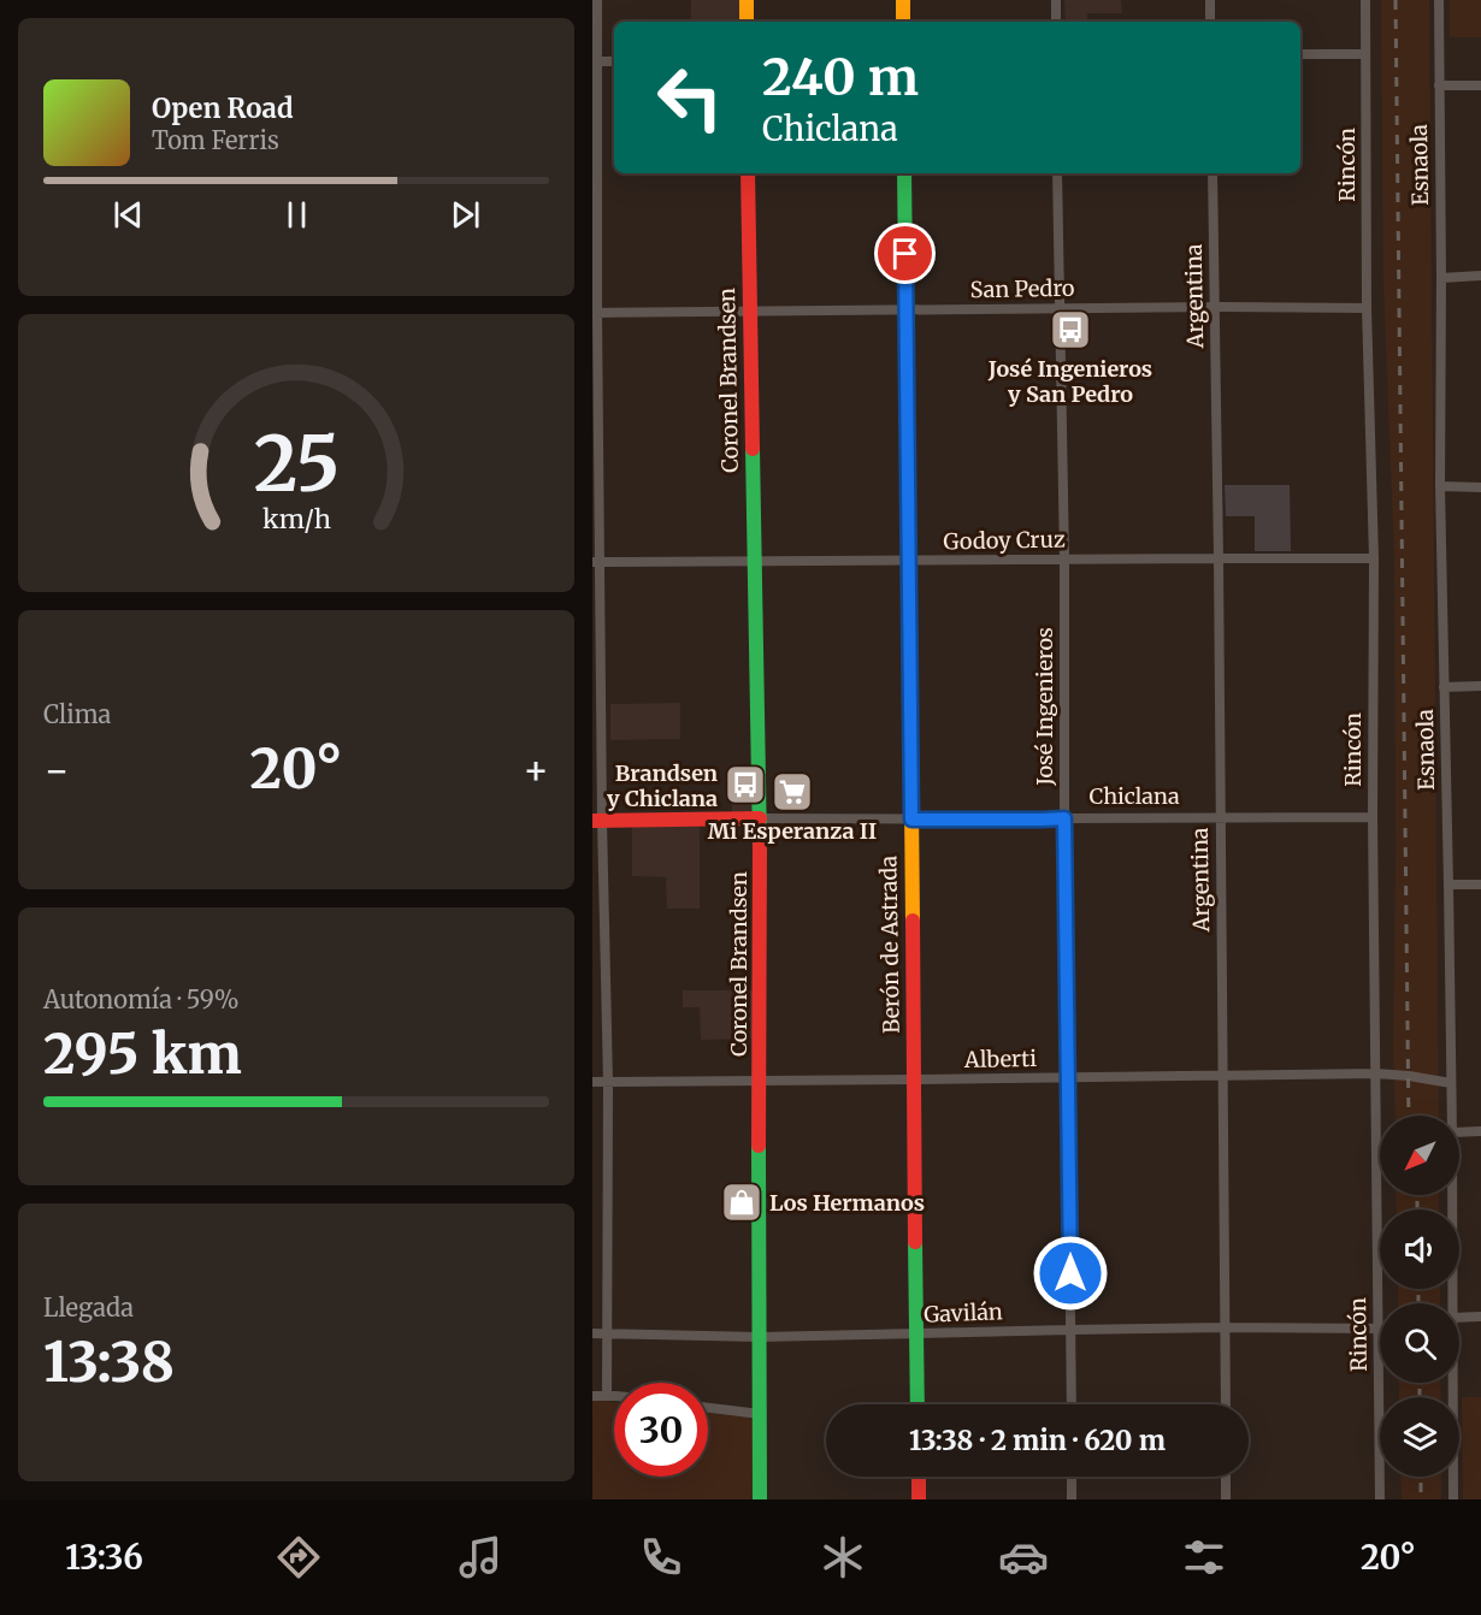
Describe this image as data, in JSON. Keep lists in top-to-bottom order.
{
  "streets": {
    "street": [
      "Rincón",
      "Esnaola",
      "San Pedro",
      "Argentina",
      "Coronel Brandsen",
      "Godoy Cruz",
      "José Ingenieros",
      "Chiclana",
      "Berón de Astrada",
      "Alberti",
      "Gavilán"
    ]
  },
  "crossings": [
    ["Rincón", "San Pedro"],
    ["Rincón", "Godoy Cruz"],
    ["Rincón", "Chiclana"],
    ["Rincón", "Alberti"],
    ["Rincón", "Gavilán"],
    ["Esnaola", "Alberti"],
    ["San Pedro", "Argentina"],
    ["San Pedro", "Coronel Brandsen"],
    ["San Pedro", "José Ingenieros"],
    ["San Pedro", "Berón de Astrada"],
    ["Argentina", "Godoy Cruz"],
    ["Argentina", "Chiclana"],
    ["Argentina", "Alberti"],
    ["Argentina", "Gavilán"],
    ["Coronel Brandsen", "Godoy Cruz"],
    ["Coronel Brandsen", "Chiclana"],
    ["Coronel Brandsen", "Alberti"],
    ["Coronel Brandsen", "Gavilán"],
    ["Godoy Cruz", "José Ingenieros"],
    ["Godoy Cruz", "Berón de Astrada"],
    ["José Ingenieros", "Chiclana"],
    ["José Ingenieros", "Alberti"],
    ["José Ingenieros", "Gavilán"],
    ["Chiclana", "Berón de Astrada"],
    ["Berón de Astrada", "Alberti"],
    ["Berón de Astrada", "Gavilán"]
  ],
  "places": {
    "bus stop": ["José Ingenieros y San Pedro", "Brandsen y Chiclana"],
    "supermarket": ["Mi Esperanza II"],
    "shop": ["Los Hermanos"]
  },
  "north": "bottom left",
  "page": {
    "turn": ["240 m", "Chiclana"],
    "song": ["Open Road", "Tom Ferris"],
    "tile": [
      "Clima",
      ["Autonomía · 59%", "295 km"],
      ["Llegada", "13:38"]
    ],
    "heat": ["−", "20°", "+"],
    "limit": "30",
    "trip": "13:38 · 2 min · 620 m",
    "tabs": ["13:36", "20°"],
    "gauge": ["25", "km/h"]
  }
}
